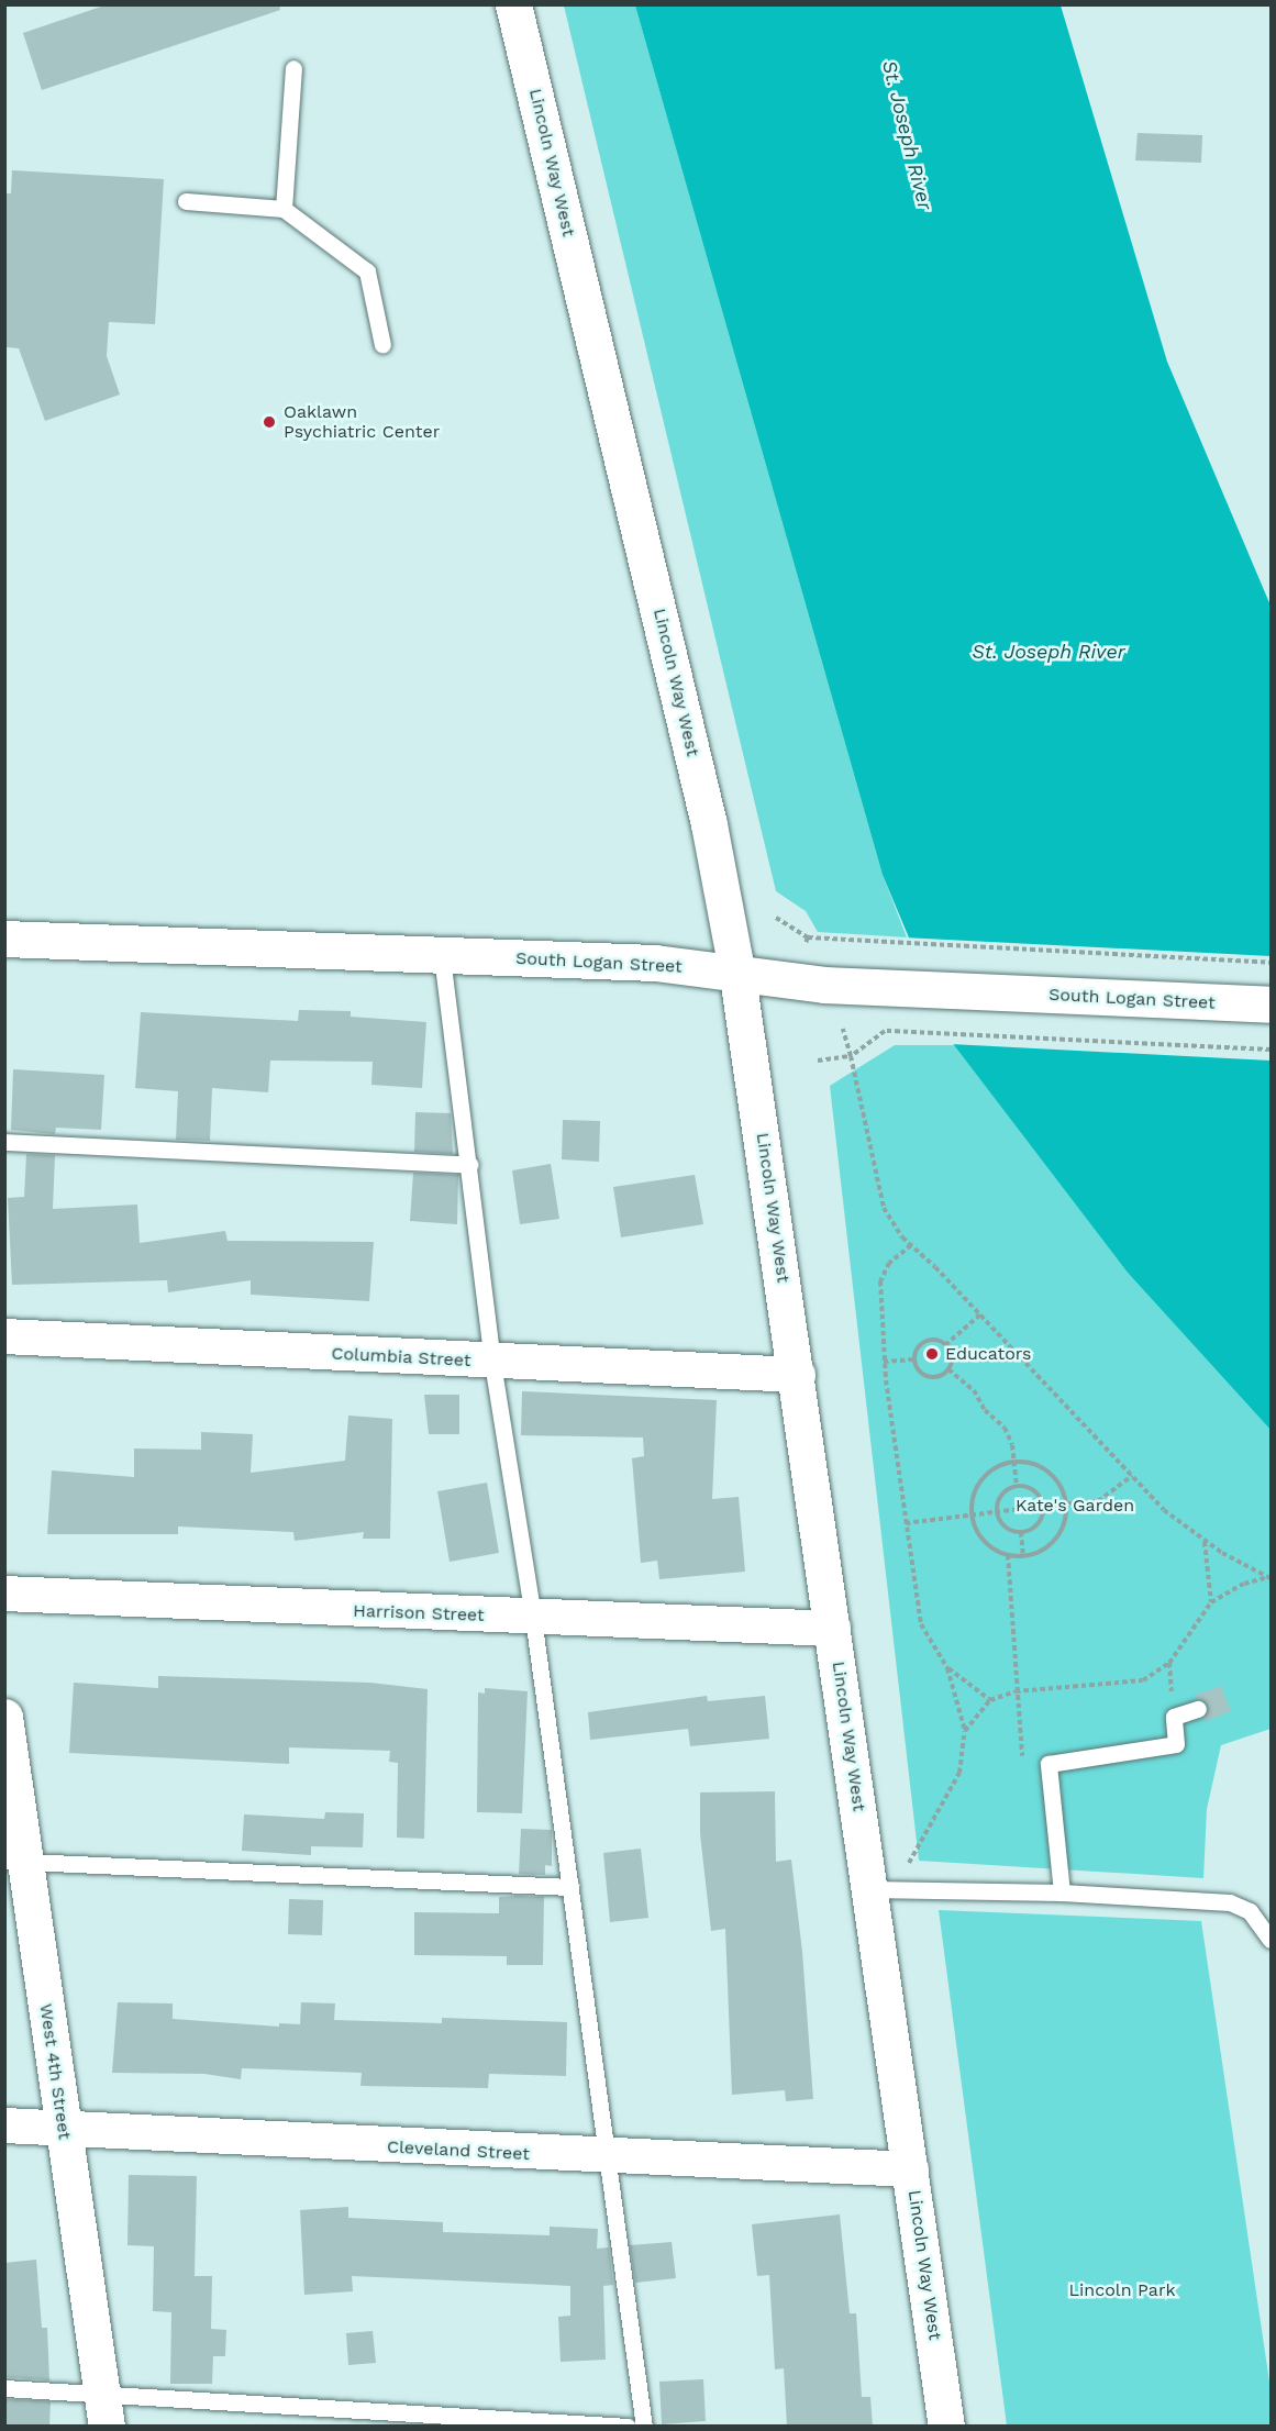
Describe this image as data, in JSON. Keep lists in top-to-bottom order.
{
  "streets": {
    "main road": ["Lincoln Way West", "South Logan Street", "West 4th Street"],
    "street": ["Columbia Street", "Harrison Street", "Cleveland Street"]
  },
  "crossings": [
    ["Lincoln Way West", "South Logan Street"],
    ["Lincoln Way West", "Columbia Street"],
    ["Lincoln Way West", "Harrison Street"],
    ["Lincoln Way West", "Cleveland Street"],
    ["West 4th Street", "Cleveland Street"]
  ],
  "water": ["St. Joseph River"],
  "parks": ["Kate's Garden", "Lincoln Park"],
  "places": ["Oaklawn Psychiatric Center", "Educators"]
}
